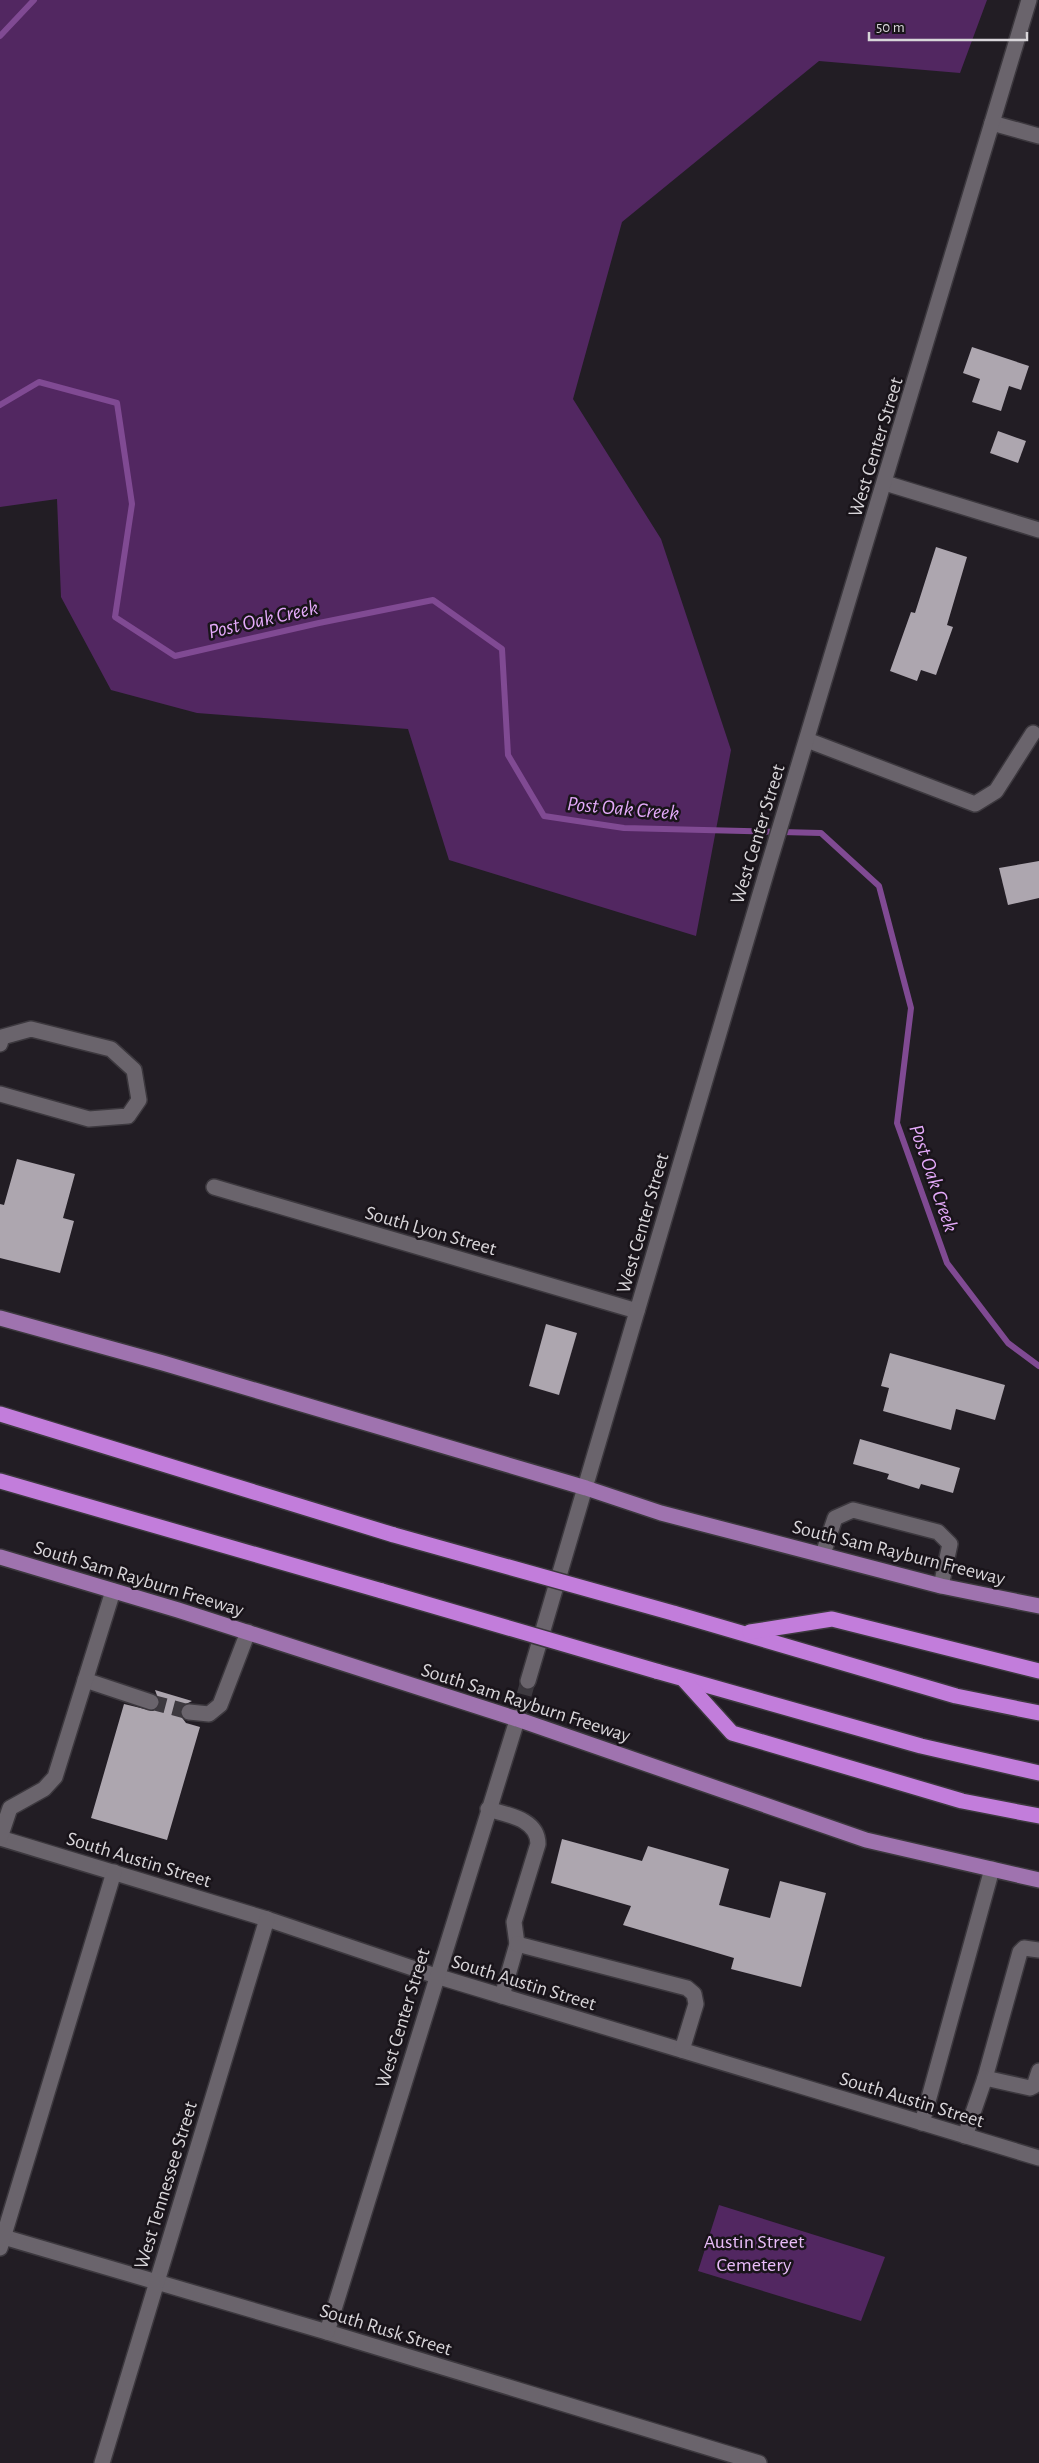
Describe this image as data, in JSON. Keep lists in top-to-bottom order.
{
  "streets": {
    "main road": ["South Sam Rayburn Freeway"],
    "street": [
      "West Center Street",
      "South Lyon Street",
      "South Austin Street",
      "West Tennessee Street",
      "South Rusk Street"
    ]
  },
  "crossings": [
    ["West Center Street", "South Lyon Street"],
    ["West Center Street", "South Sam Rayburn Freeway"],
    ["West Center Street", "South Austin Street"],
    ["West Center Street", "South Rusk Street"],
    ["South Austin Street", "West Tennessee Street"],
    ["West Tennessee Street", "South Rusk Street"]
  ],
  "water": ["Post Oak Creek"],
  "parks": ["Austin Street Cemetery"],
  "scale_bar": "50 m"
}
